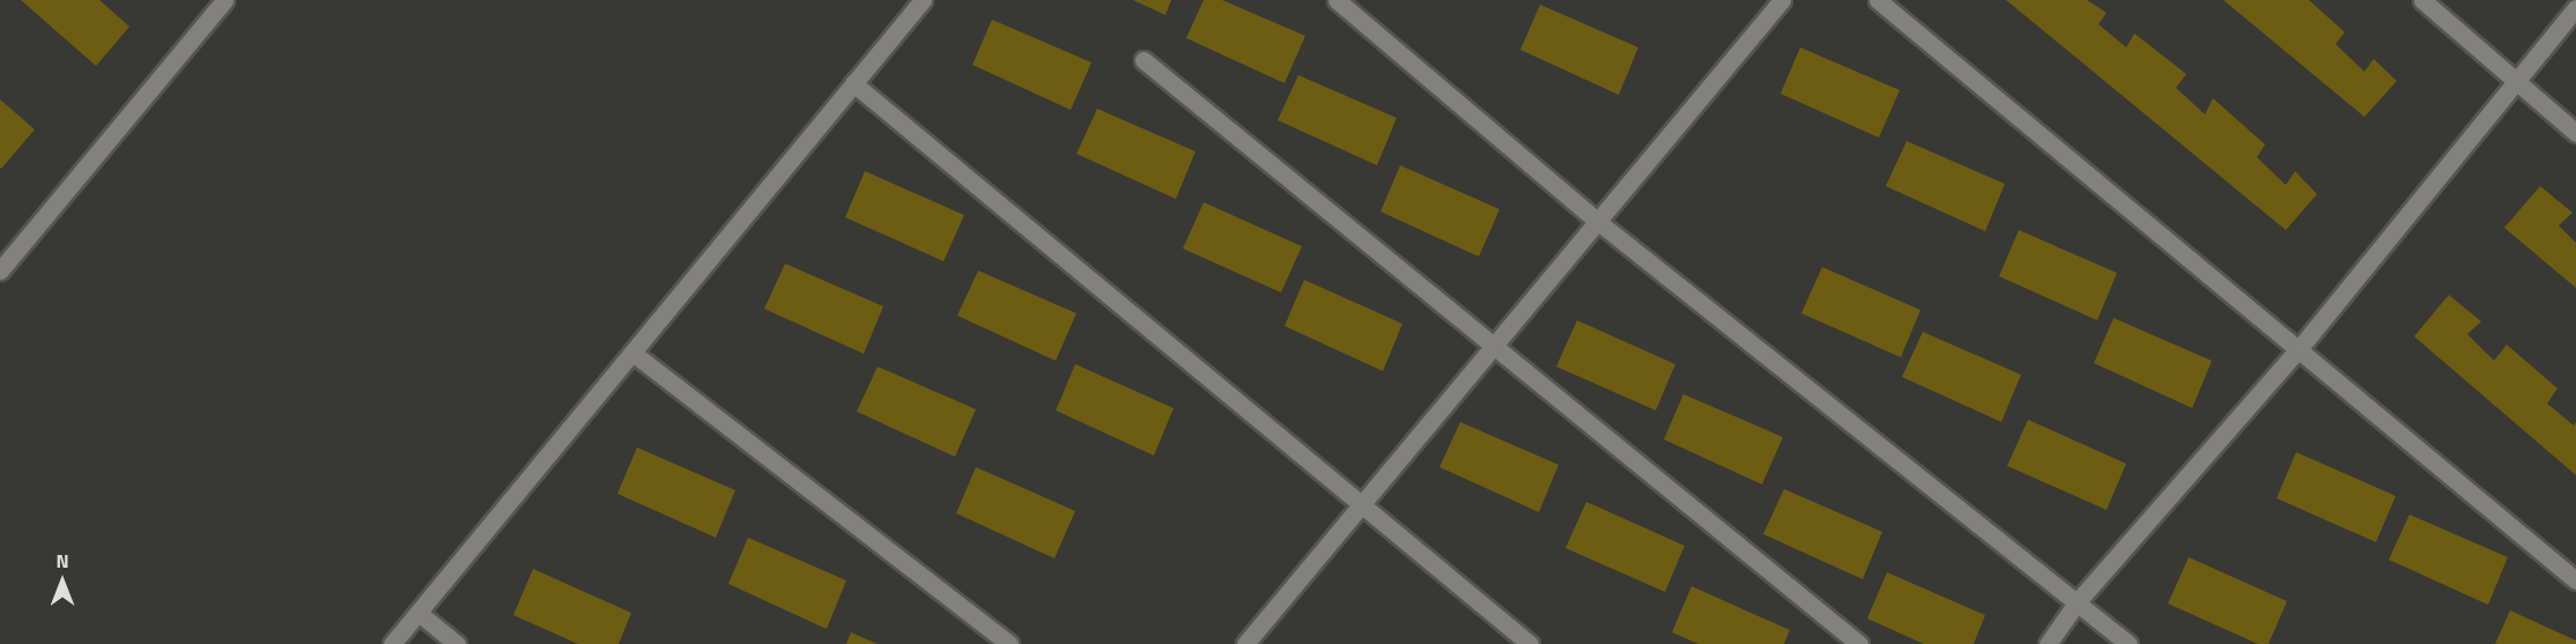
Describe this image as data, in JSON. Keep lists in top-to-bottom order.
{
  "north": "top"
}
